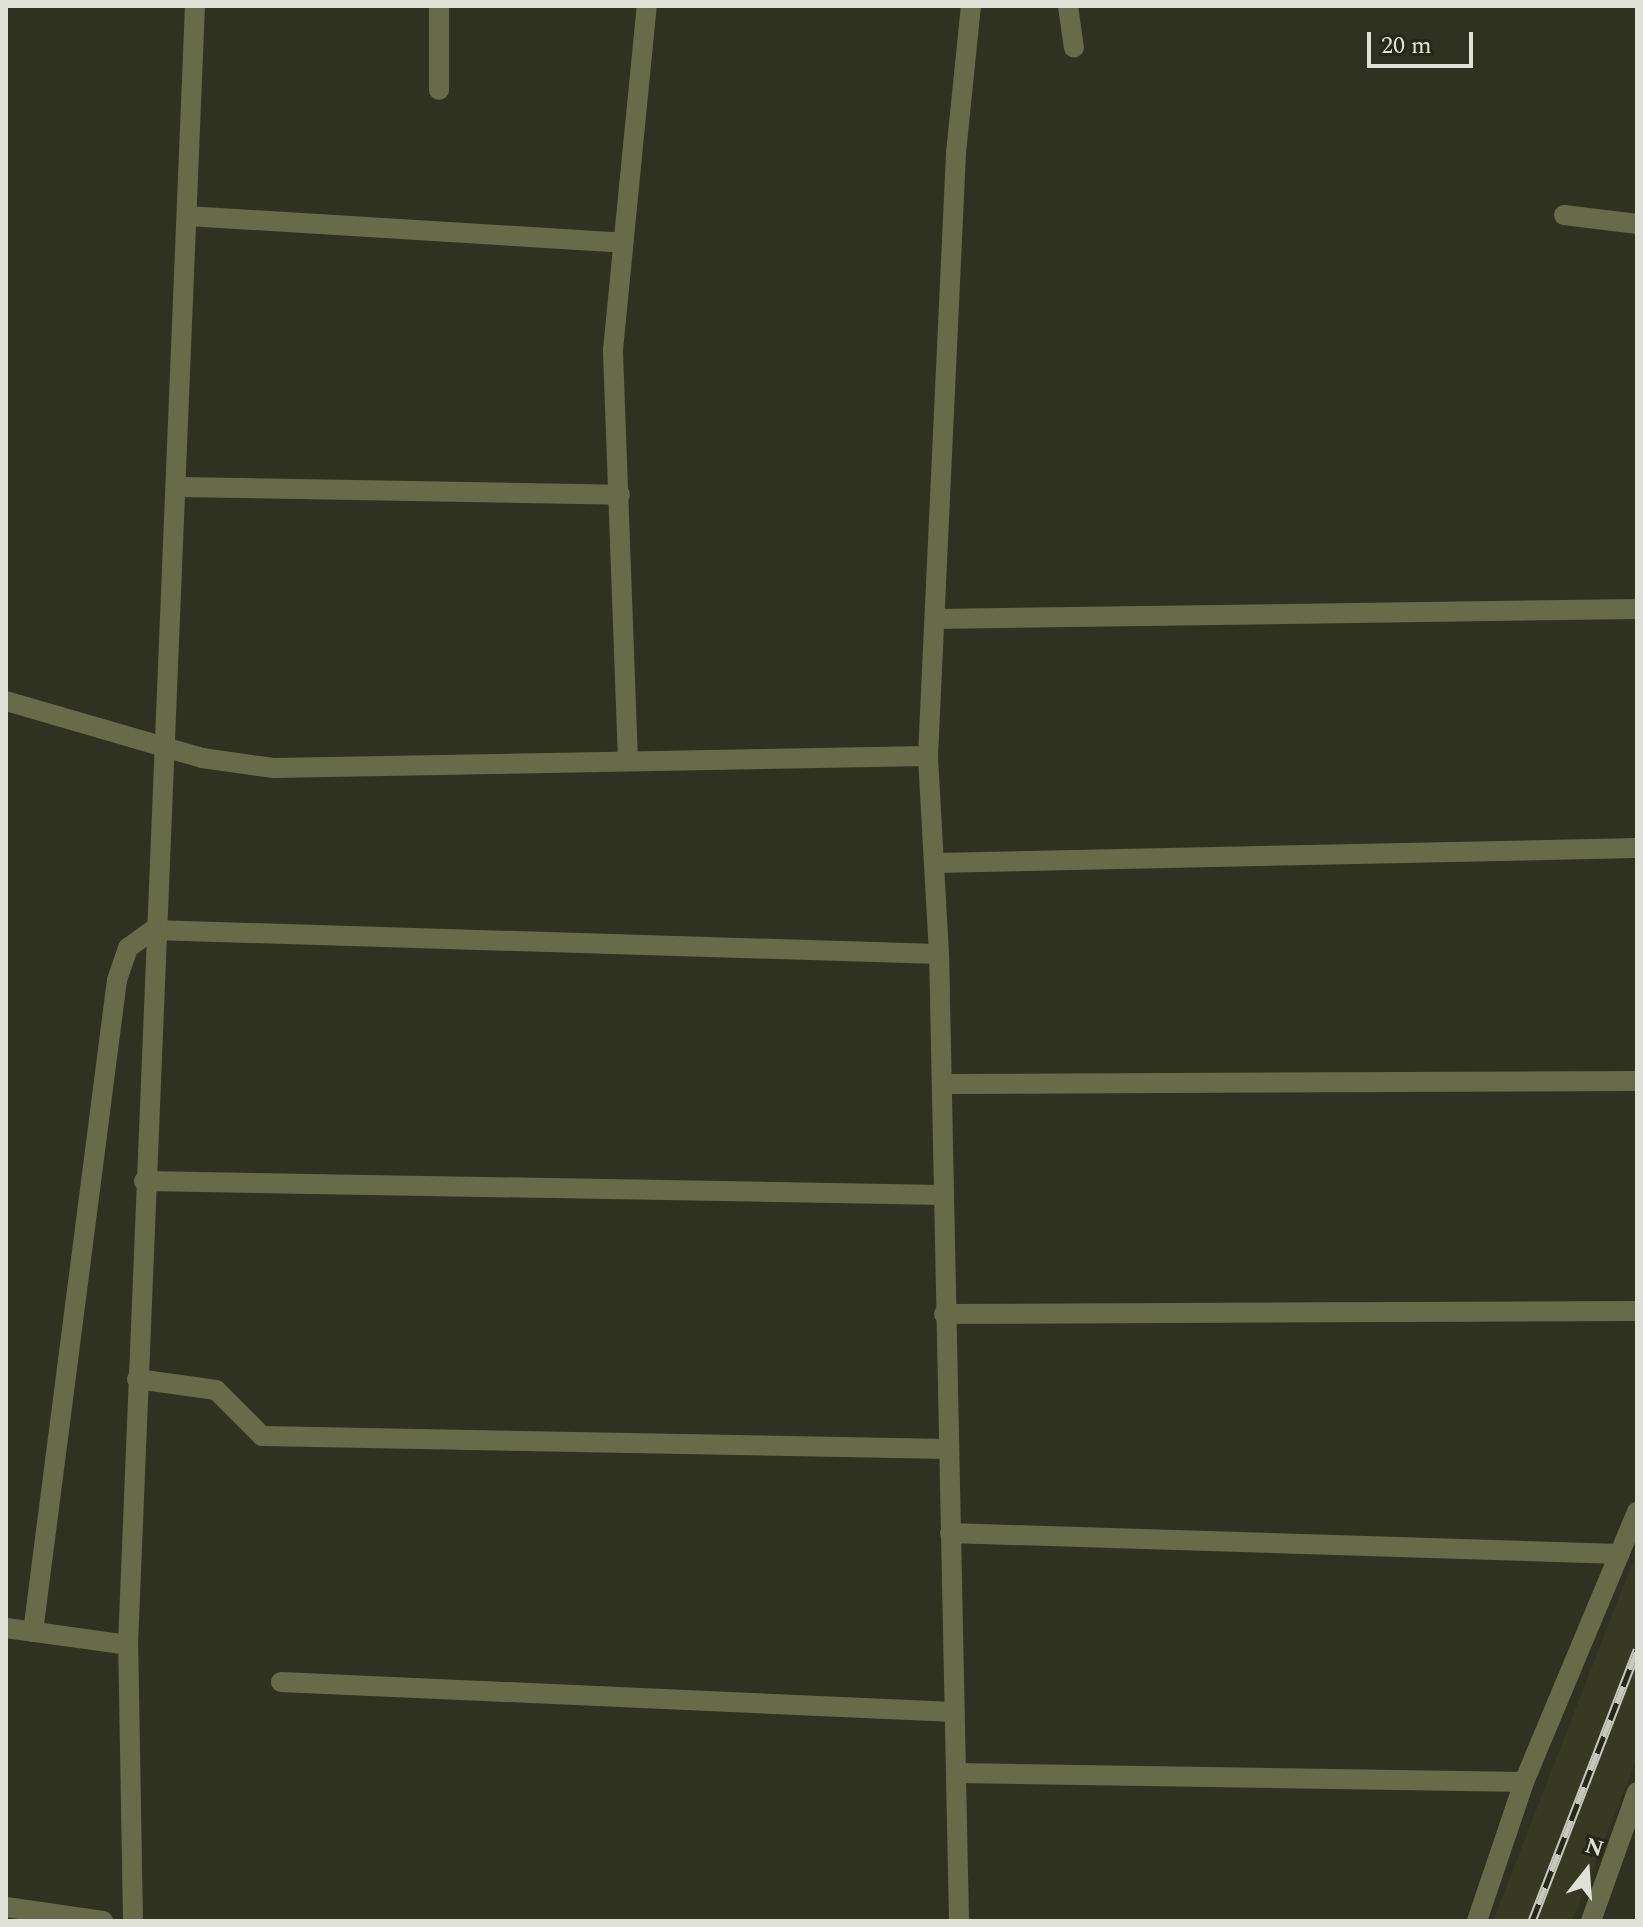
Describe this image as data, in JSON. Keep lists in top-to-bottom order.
{
  "scale_bar": "20 m",
  "north": "top"
}
